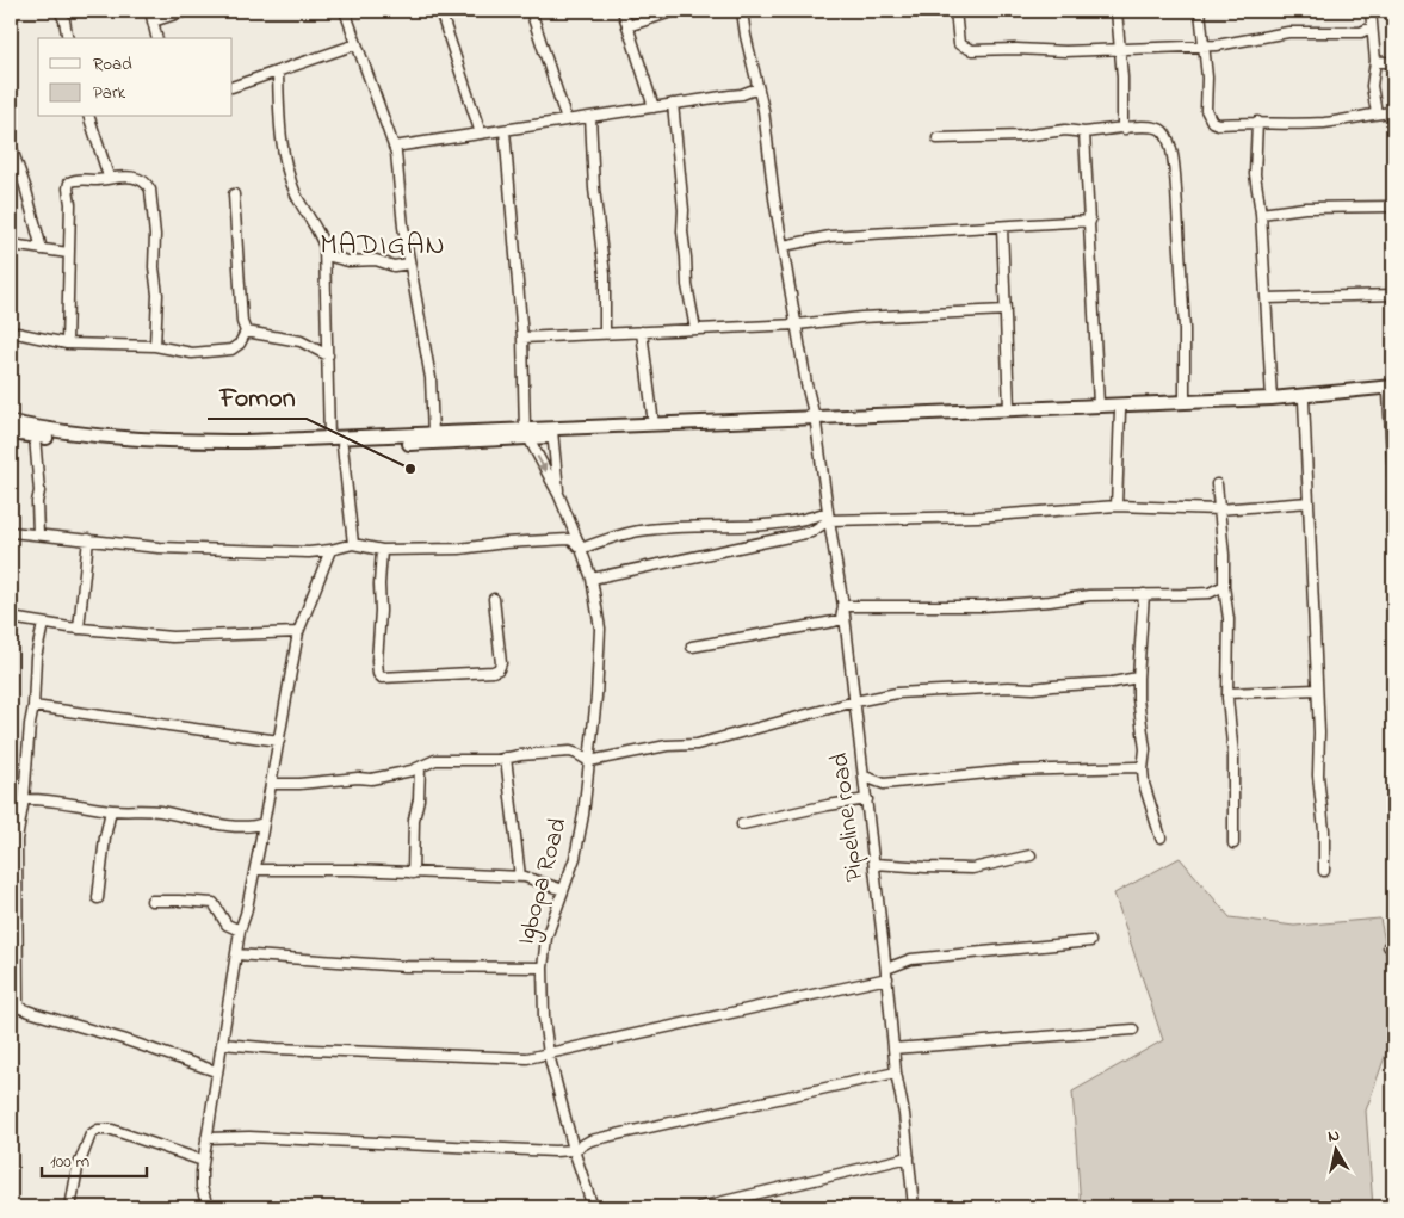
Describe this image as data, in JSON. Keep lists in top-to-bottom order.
{
  "streets": {
    "street": ["Pipeline road", "Igbopa Road"]
  },
  "districts": ["MADIGAN"],
  "places": ["Fomon"],
  "legend": ["Road", "Park"],
  "scale_bar": "100 m",
  "north": "top"
}
